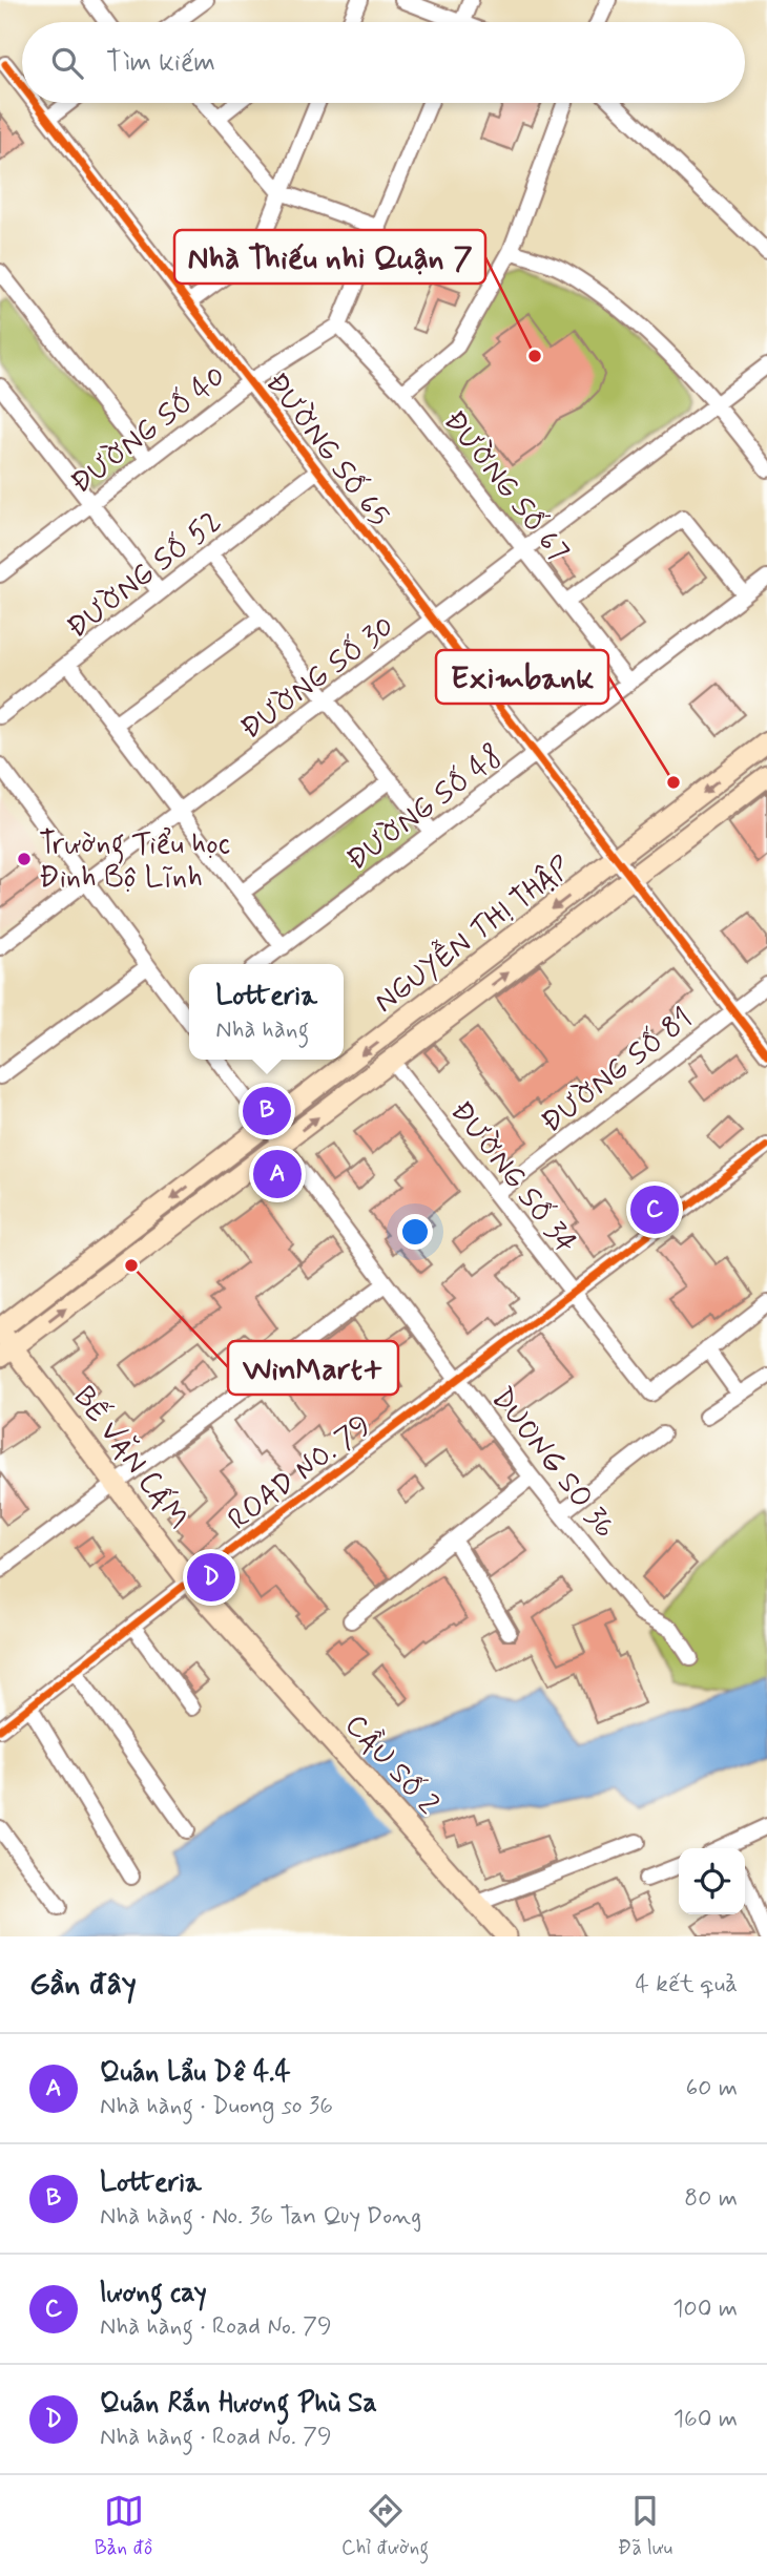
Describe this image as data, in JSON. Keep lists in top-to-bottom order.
{
  "streets": {
    "main road": ["NGUYỄN THỊ THẬP", "BẾ VĂN CẤM", "CẦU SỐ 2"],
    "street": [
      "ĐƯỜNG SỐ 40",
      "ĐƯỜNG SỐ 65",
      "ĐƯỜNG SỐ 67",
      "ĐƯỜNG SỐ 52",
      "ĐƯỜNG SỐ 30",
      "ĐƯỜNG SỐ 48",
      "ĐƯỜNG SỐ 81",
      "ĐƯỜNG SỐ 34",
      "DUONG SO 36",
      "ROAD NO. 79"
    ]
  },
  "crossings": [
    ["ĐƯỜNG SỐ 40", "ĐƯỜNG SỐ 65"],
    ["ĐƯỜNG SỐ 40", "ĐƯỜNG SỐ 67"],
    ["ĐƯỜNG SỐ 65", "ĐƯỜNG SỐ 52"],
    ["ĐƯỜNG SỐ 65", "ĐƯỜNG SỐ 30"],
    ["ĐƯỜNG SỐ 65", "ĐƯỜNG SỐ 48"],
    ["ĐƯỜNG SỐ 65", "NGUYỄN THỊ THẬP"],
    ["ĐƯỜNG SỐ 65", "ĐƯỜNG SỐ 81"],
    ["ĐƯỜNG SỐ 67", "ĐƯỜNG SỐ 30"],
    ["ĐƯỜNG SỐ 67", "ĐƯỜNG SỐ 48"],
    ["NGUYỄN THỊ THẬP", "ĐƯỜNG SỐ 34"],
    ["NGUYỄN THỊ THẬP", "BẾ VĂN CẤM"],
    ["NGUYỄN THỊ THẬP", "DUONG SO 36"],
    ["ĐƯỜNG SỐ 81", "ĐƯỜNG SỐ 34"],
    ["ĐƯỜNG SỐ 34", "ROAD NO. 79"],
    ["BẾ VĂN CẤM", "ROAD NO. 79"],
    ["BẾ VĂN CẤM", "CẦU SỐ 2"],
    ["DUONG SO 36", "ROAD NO. 79"]
  ],
  "places": [
    "Nhà Thiếu nhi Quận 7",
    "Eximbank",
    "Trường Tiểu học Đinh Bộ Lĩnh",
    "WinMart+"
  ],
  "page": {
    "search": "Tìm kiếm",
    "popup": ["Lotteria", "Nhà hàng"],
    "pins": [
      "B",
      "A",
      "C",
      "D"
    ],
    "heading": ["Gần đây", "4 kết quả"],
    "list": [
      {
        "mark": "A",
        "name": "Quán Lẩu Dê 4.4",
        "note": "Nhà hàng · Duong so 36",
        "value": "60 m"
      },
      {
        "mark": "B",
        "name": "Lotteria",
        "note": "Nhà hàng · No. 36 Tan Quy Dong",
        "value": "80 m"
      },
      {
        "mark": "C",
        "name": "lương cay",
        "note": "Nhà hàng · Road No. 79",
        "value": "100 m"
      },
      {
        "mark": "D",
        "name": "Quán Rắn Hương Phù Sa",
        "note": "Nhà hàng · Road No. 79",
        "value": "160 m"
      }
    ],
    "nav": ["Bản đồ", "Chỉ đường", "Đã lưu"]
  }
}
